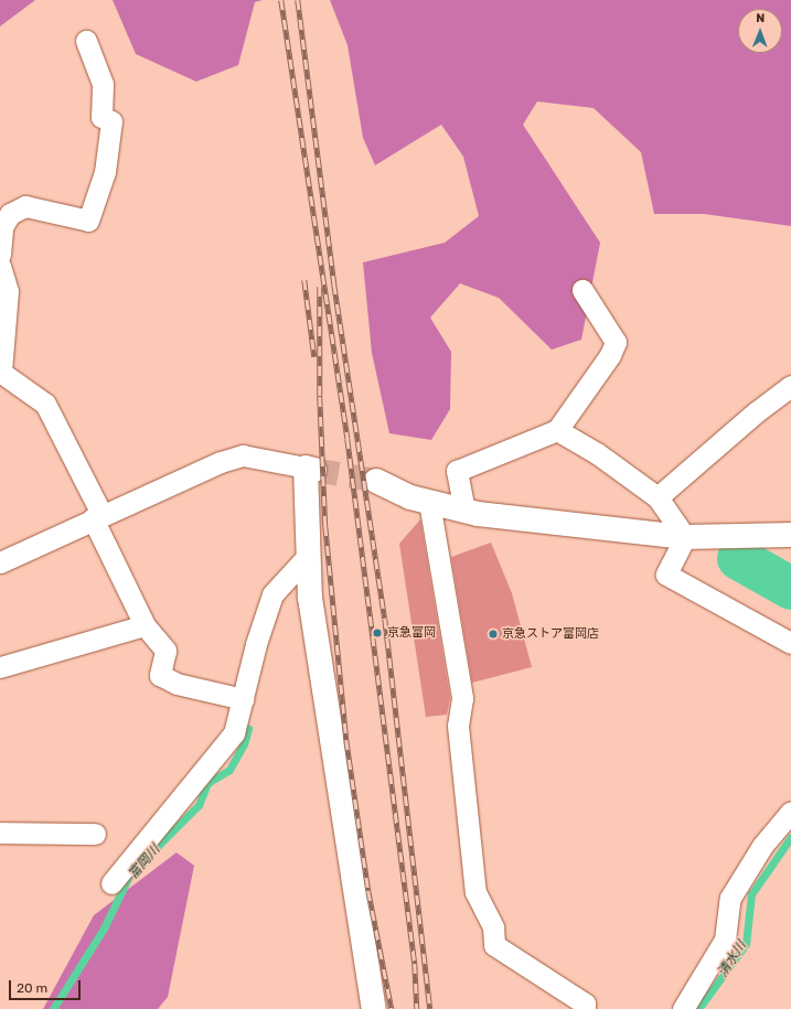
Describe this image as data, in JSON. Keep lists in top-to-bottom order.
{
  "water": ["富岡川", "清水川"],
  "places": ["京急富岡", "京急ストア富岡店"],
  "scale_bar": "20 m",
  "north": "top"
}
